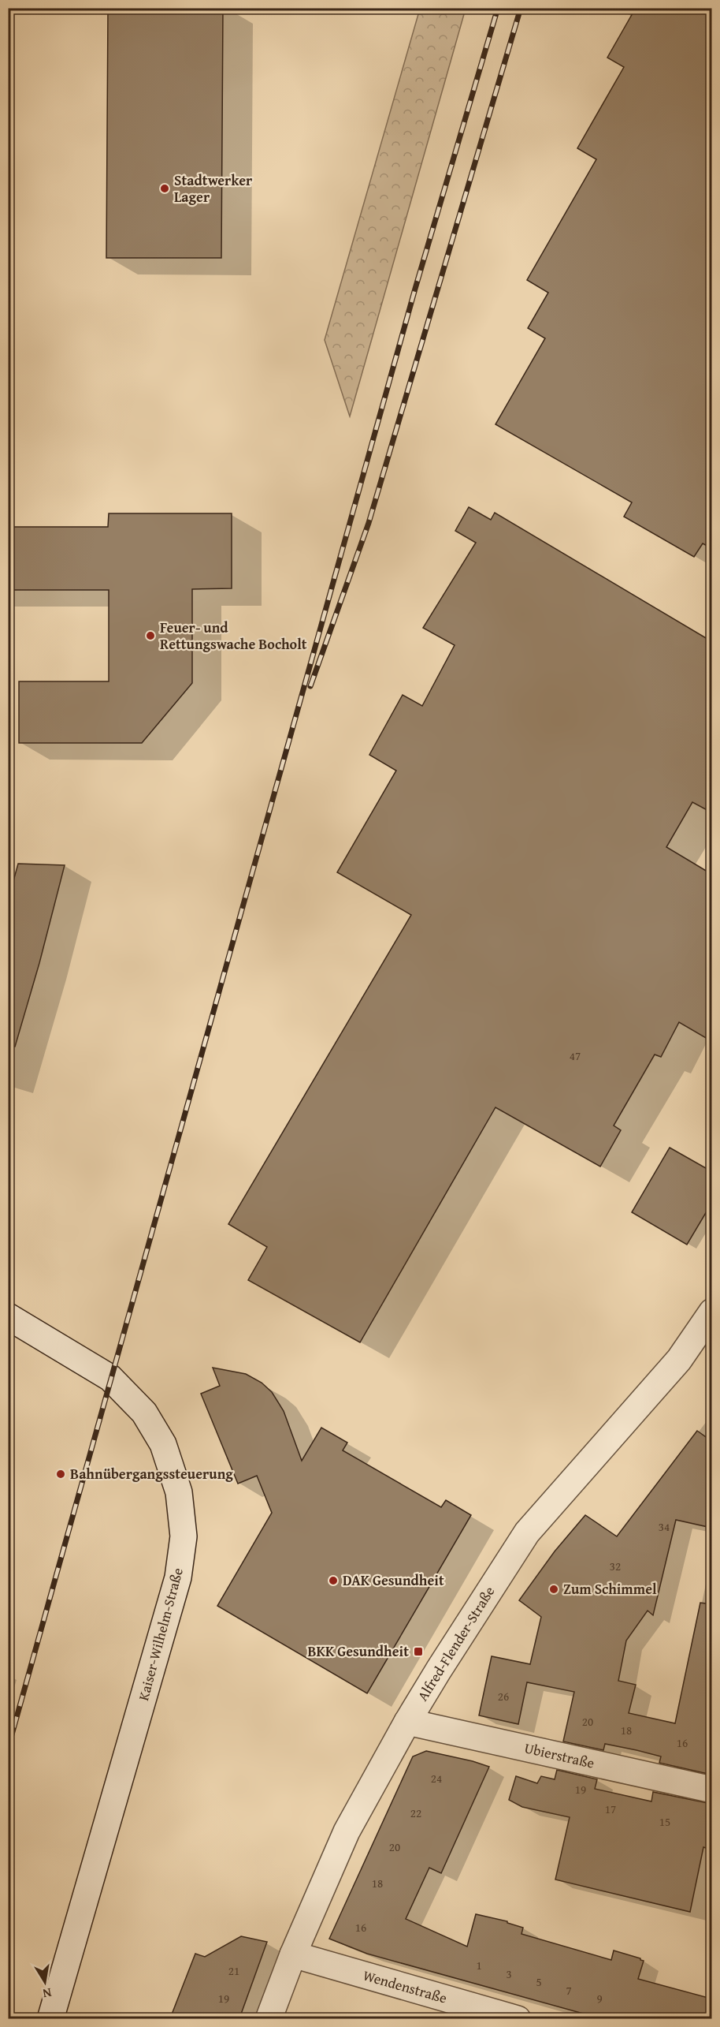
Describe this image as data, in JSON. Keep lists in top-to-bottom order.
{
  "streets": {
    "street": [
      "Kaiser-Wilhelm-Straße",
      "Alfred-Flender-Straße",
      "Ubierstraße",
      "Wendenstraße"
    ]
  },
  "crossings": [
    ["Alfred-Flender-Straße", "Ubierstraße"],
    ["Alfred-Flender-Straße", "Wendenstraße"]
  ],
  "places": {
    "other": [
      "Stadtwerker Lager",
      "Feuer- und Rettungswache Bocholt",
      "Bahnübergangssteuerung",
      "DAK Gesundheit",
      "Zum Schimmel"
    ],
    "transit": ["BKK Gesundheit"]
  },
  "house_numbers": [
    "47",
    "34",
    "32",
    "26",
    "20",
    "18",
    "16",
    "24",
    "19",
    "17",
    "22",
    "15",
    "20",
    "18",
    "16",
    "1",
    "21",
    "3",
    "5",
    "7",
    "19",
    "9"
  ],
  "north": "bottom"
}
